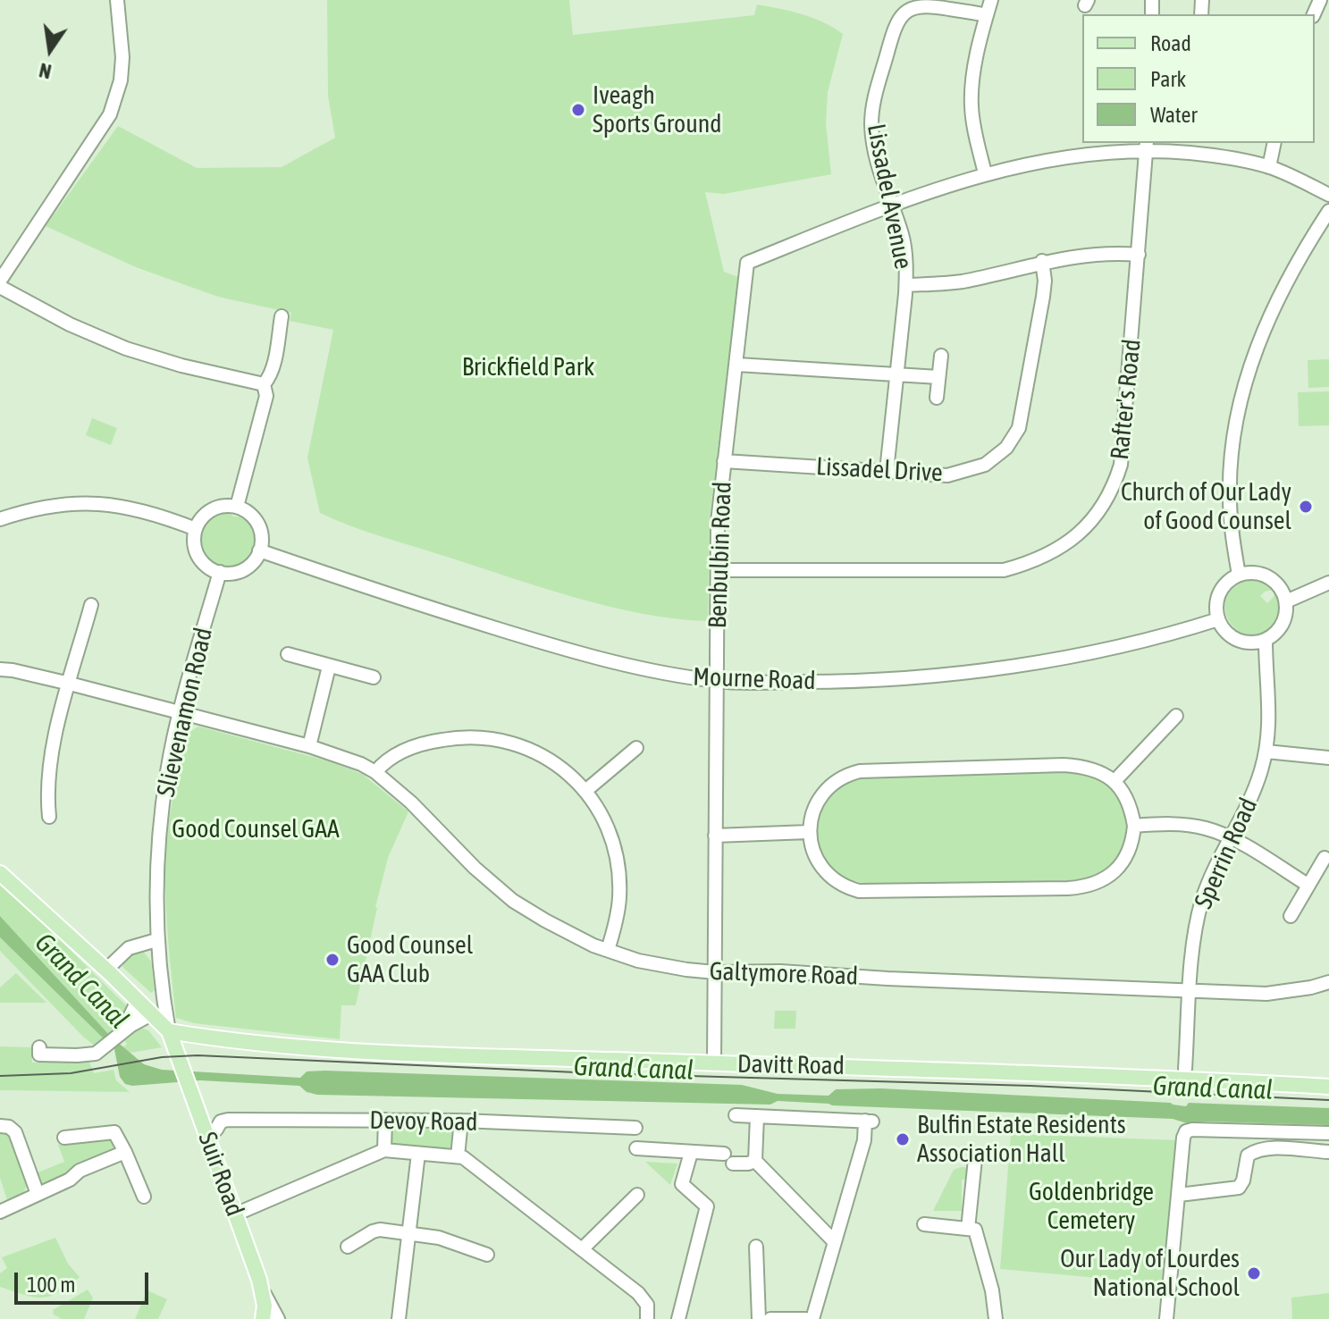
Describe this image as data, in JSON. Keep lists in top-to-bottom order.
{
  "streets": {
    "main road": ["Davitt Road", "Suir Road"],
    "street": [
      "Lissadel Avenue",
      "Rafter's Road",
      "Lissadel Drive",
      "Benbulbin Road",
      "Mourne Road",
      "Slievenamon Road",
      "Sperrin Road",
      "Galtymore Road",
      "Devoy Road"
    ]
  },
  "crossings": [
    ["Lissadel Avenue", "Lissadel Drive"],
    ["Lissadel Avenue", "Benbulbin Road"],
    ["Rafter's Road", "Benbulbin Road"],
    ["Lissadel Drive", "Benbulbin Road"],
    ["Benbulbin Road", "Mourne Road"],
    ["Benbulbin Road", "Galtymore Road"],
    ["Benbulbin Road", "Davitt Road"],
    ["Mourne Road", "Slievenamon Road"],
    ["Mourne Road", "Sperrin Road"],
    ["Slievenamon Road", "Galtymore Road"],
    ["Slievenamon Road", "Davitt Road"],
    ["Slievenamon Road", "Suir Road"],
    ["Sperrin Road", "Galtymore Road"],
    ["Davitt Road", "Suir Road"]
  ],
  "water": ["Grand Canal"],
  "parks": ["Brickfield Park", "Good Counsel GAA", "Goldenbridge Cemetery"],
  "places": [
    "Iveagh Sports Ground",
    "Church of Our Lady of Good Counsel",
    "Good Counsel GAA Club",
    "Bulfin Estate Residents Association Hall",
    "Our Lady of Lourdes National School"
  ],
  "legend": ["Road", "Park", "Water"],
  "scale_bar": "100 m",
  "north": "bottom"
}
